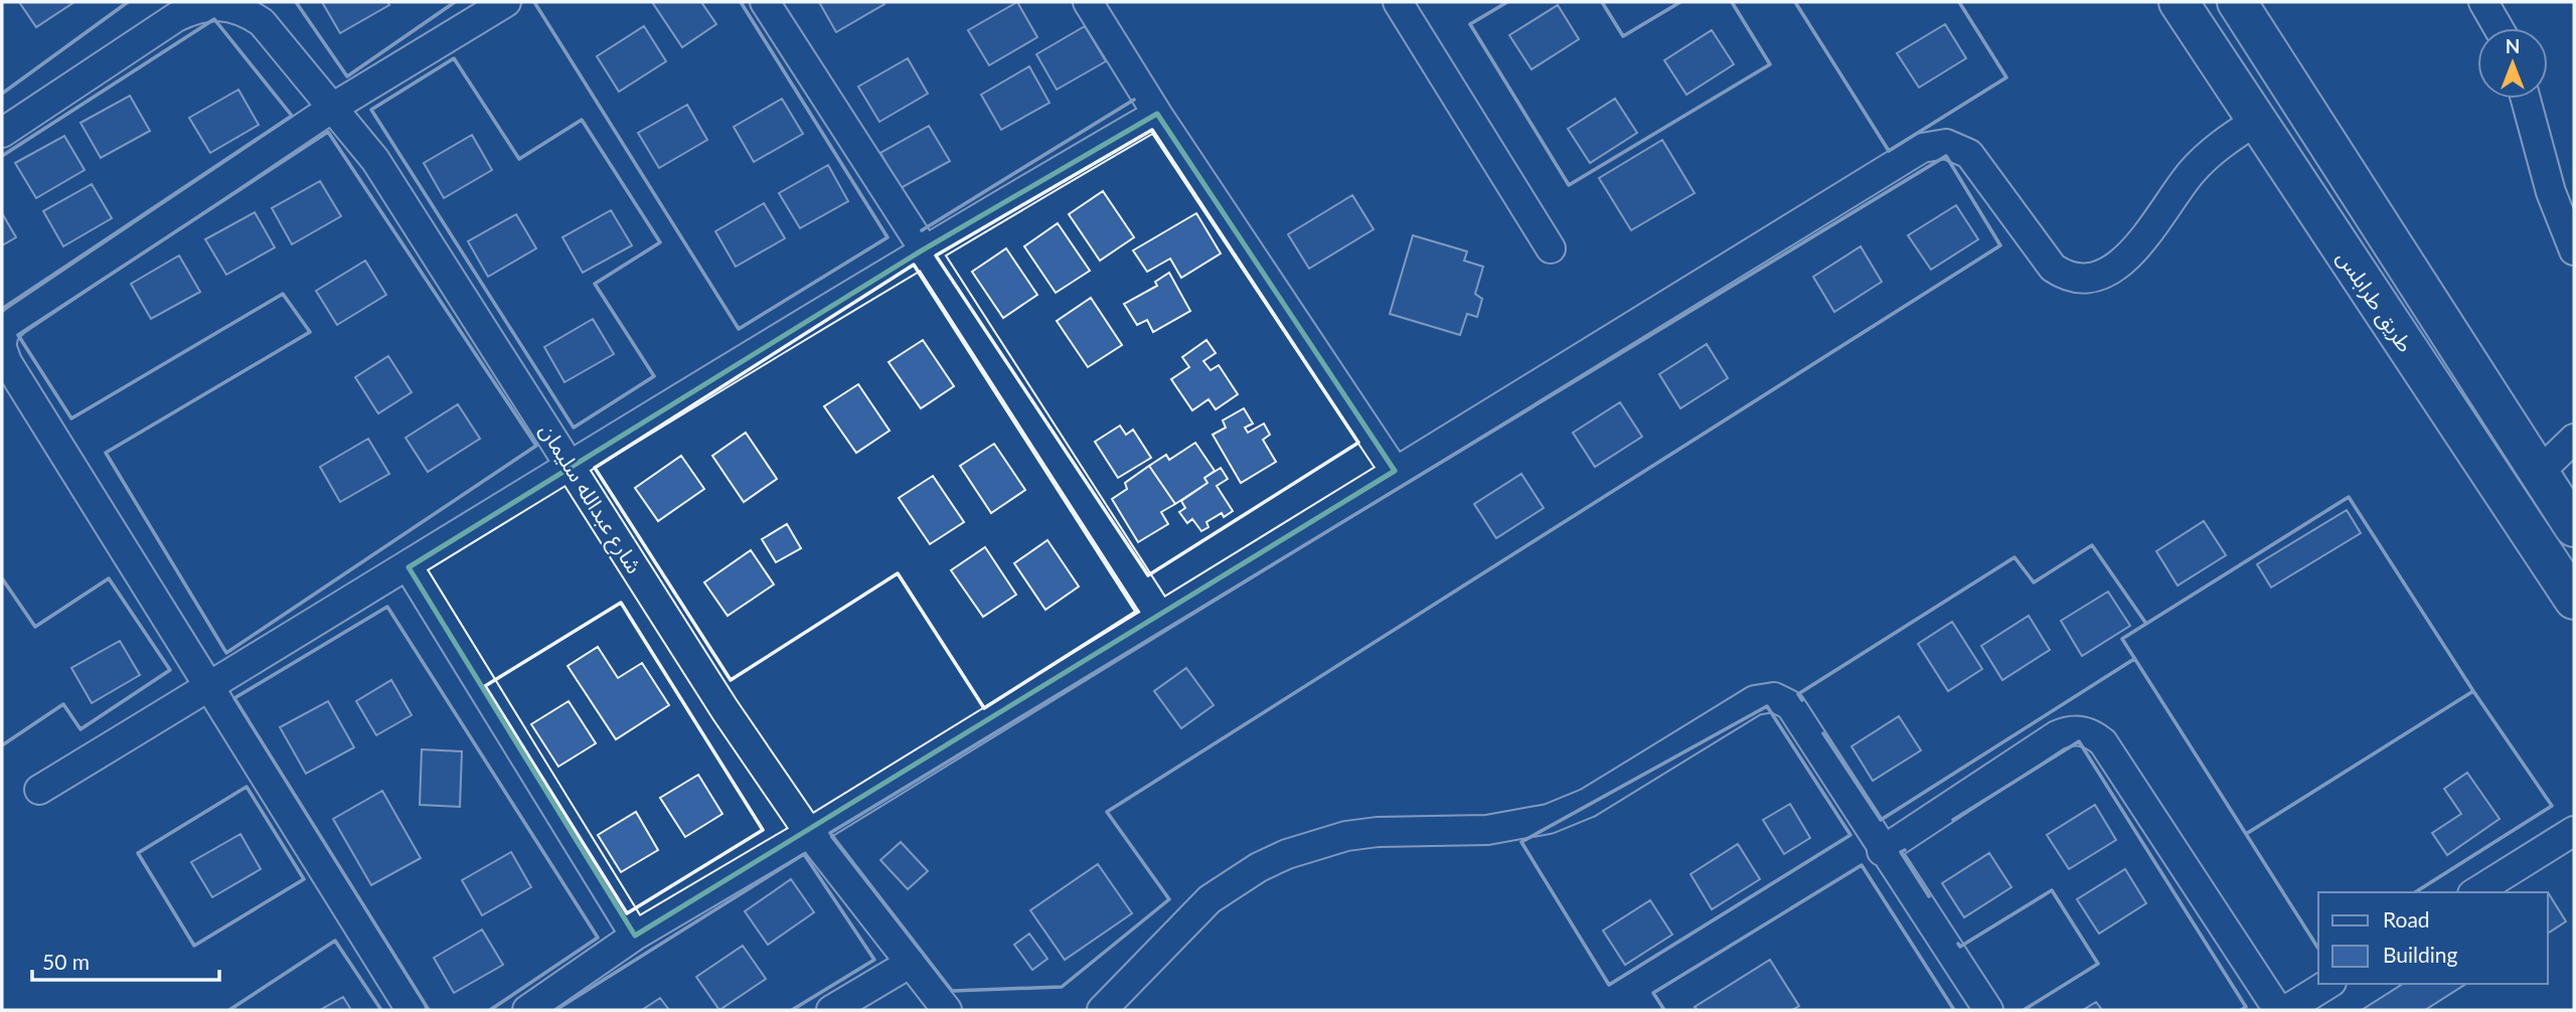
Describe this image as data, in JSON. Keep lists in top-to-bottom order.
{
  "streets": {
    "highway": ["طريق طرابلس"],
    "street": ["شارع عبدالله سليمان"]
  },
  "legend": ["Road", "Building"],
  "scale_bar": "50 m",
  "north": "top"
}
